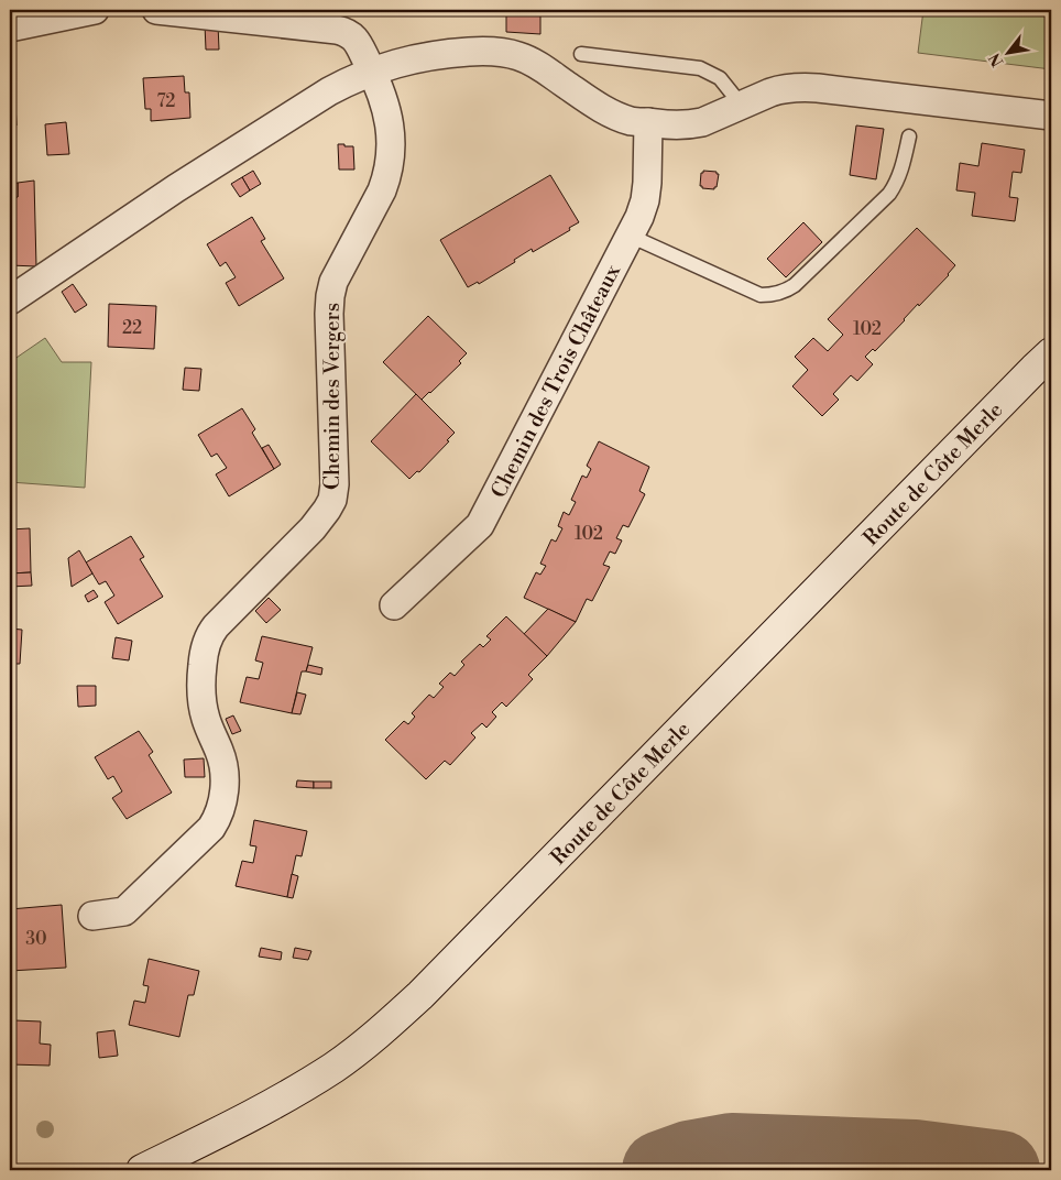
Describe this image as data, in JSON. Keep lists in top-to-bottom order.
{
  "streets": {
    "main road": ["Route de Côte Merle"],
    "street": ["Chemin des Trois Châteaux", "Chemin des Vergers"]
  },
  "house_numbers": [
    "72",
    "22",
    "102",
    "102",
    "30"
  ],
  "north": "bottom left"
}
